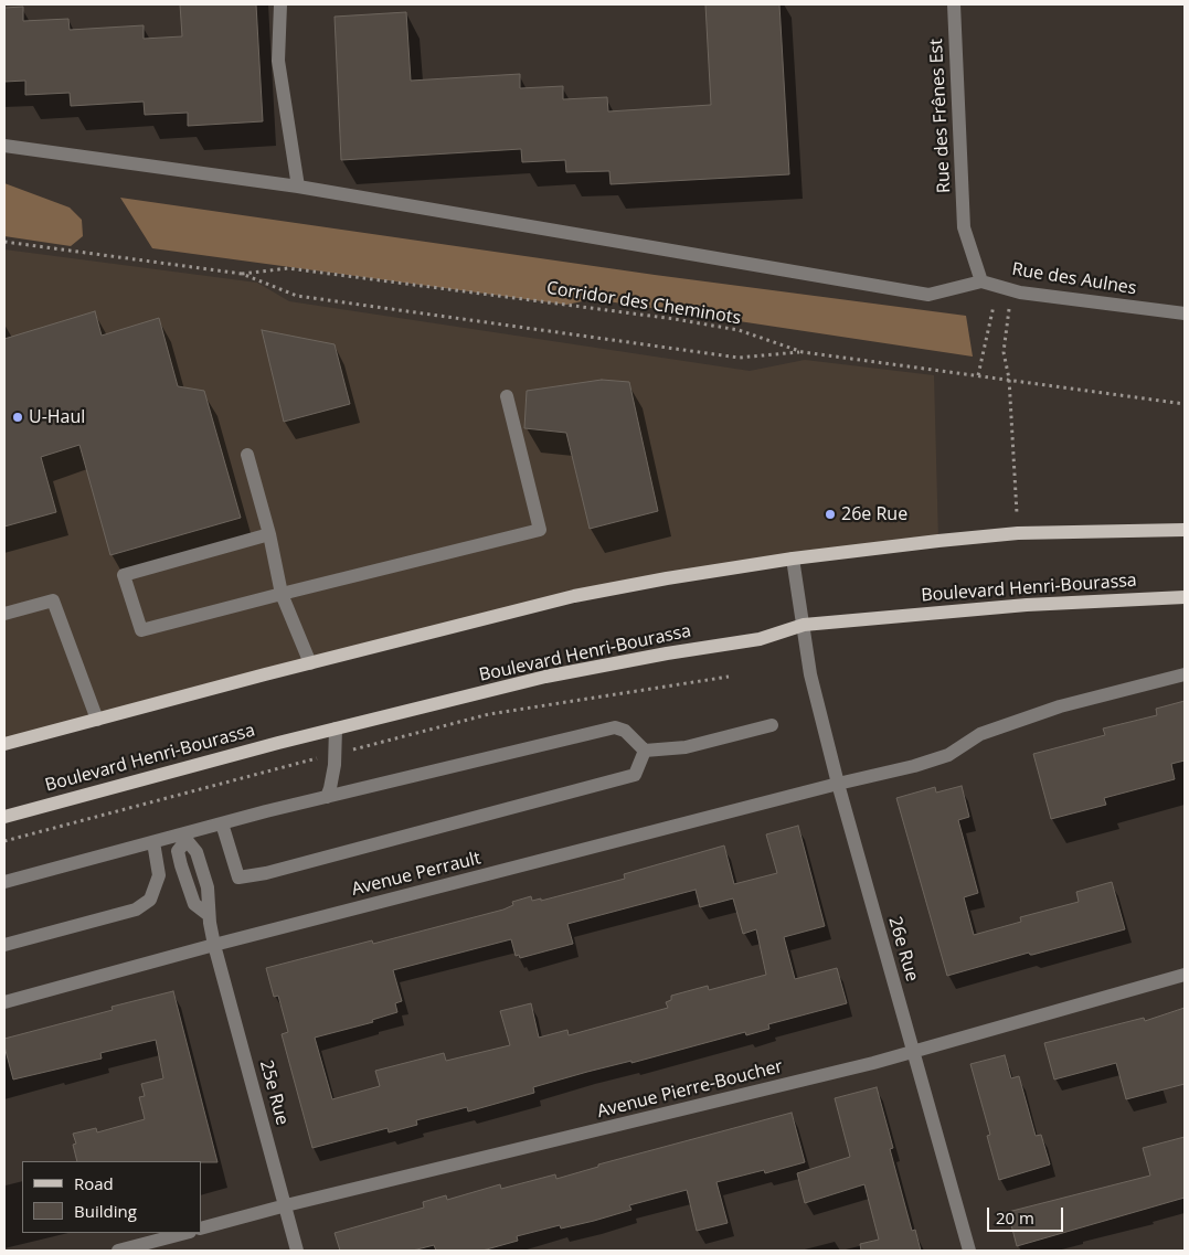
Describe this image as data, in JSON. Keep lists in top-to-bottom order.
{
  "streets": {
    "main road": ["Boulevard Henri-Bourassa"],
    "street": [
      "Rue des Frênes Est",
      "Rue des Aulnes",
      "Avenue Perrault",
      "26e Rue",
      "Avenue Pierre-Boucher",
      "25e Rue"
    ],
    "path": ["Corridor des Cheminots"]
  },
  "crossings": [
    ["Rue des Frênes Est", "Rue des Aulnes"],
    ["Boulevard Henri-Bourassa", "26e Rue"],
    ["Avenue Perrault", "26e Rue"],
    ["Avenue Perrault", "25e Rue"],
    ["26e Rue", "Avenue Pierre-Boucher"],
    ["Avenue Pierre-Boucher", "25e Rue"]
  ],
  "places": ["U-Haul", "26e Rue"],
  "legend": ["Road", "Building"],
  "scale_bar": "20 m"
}
